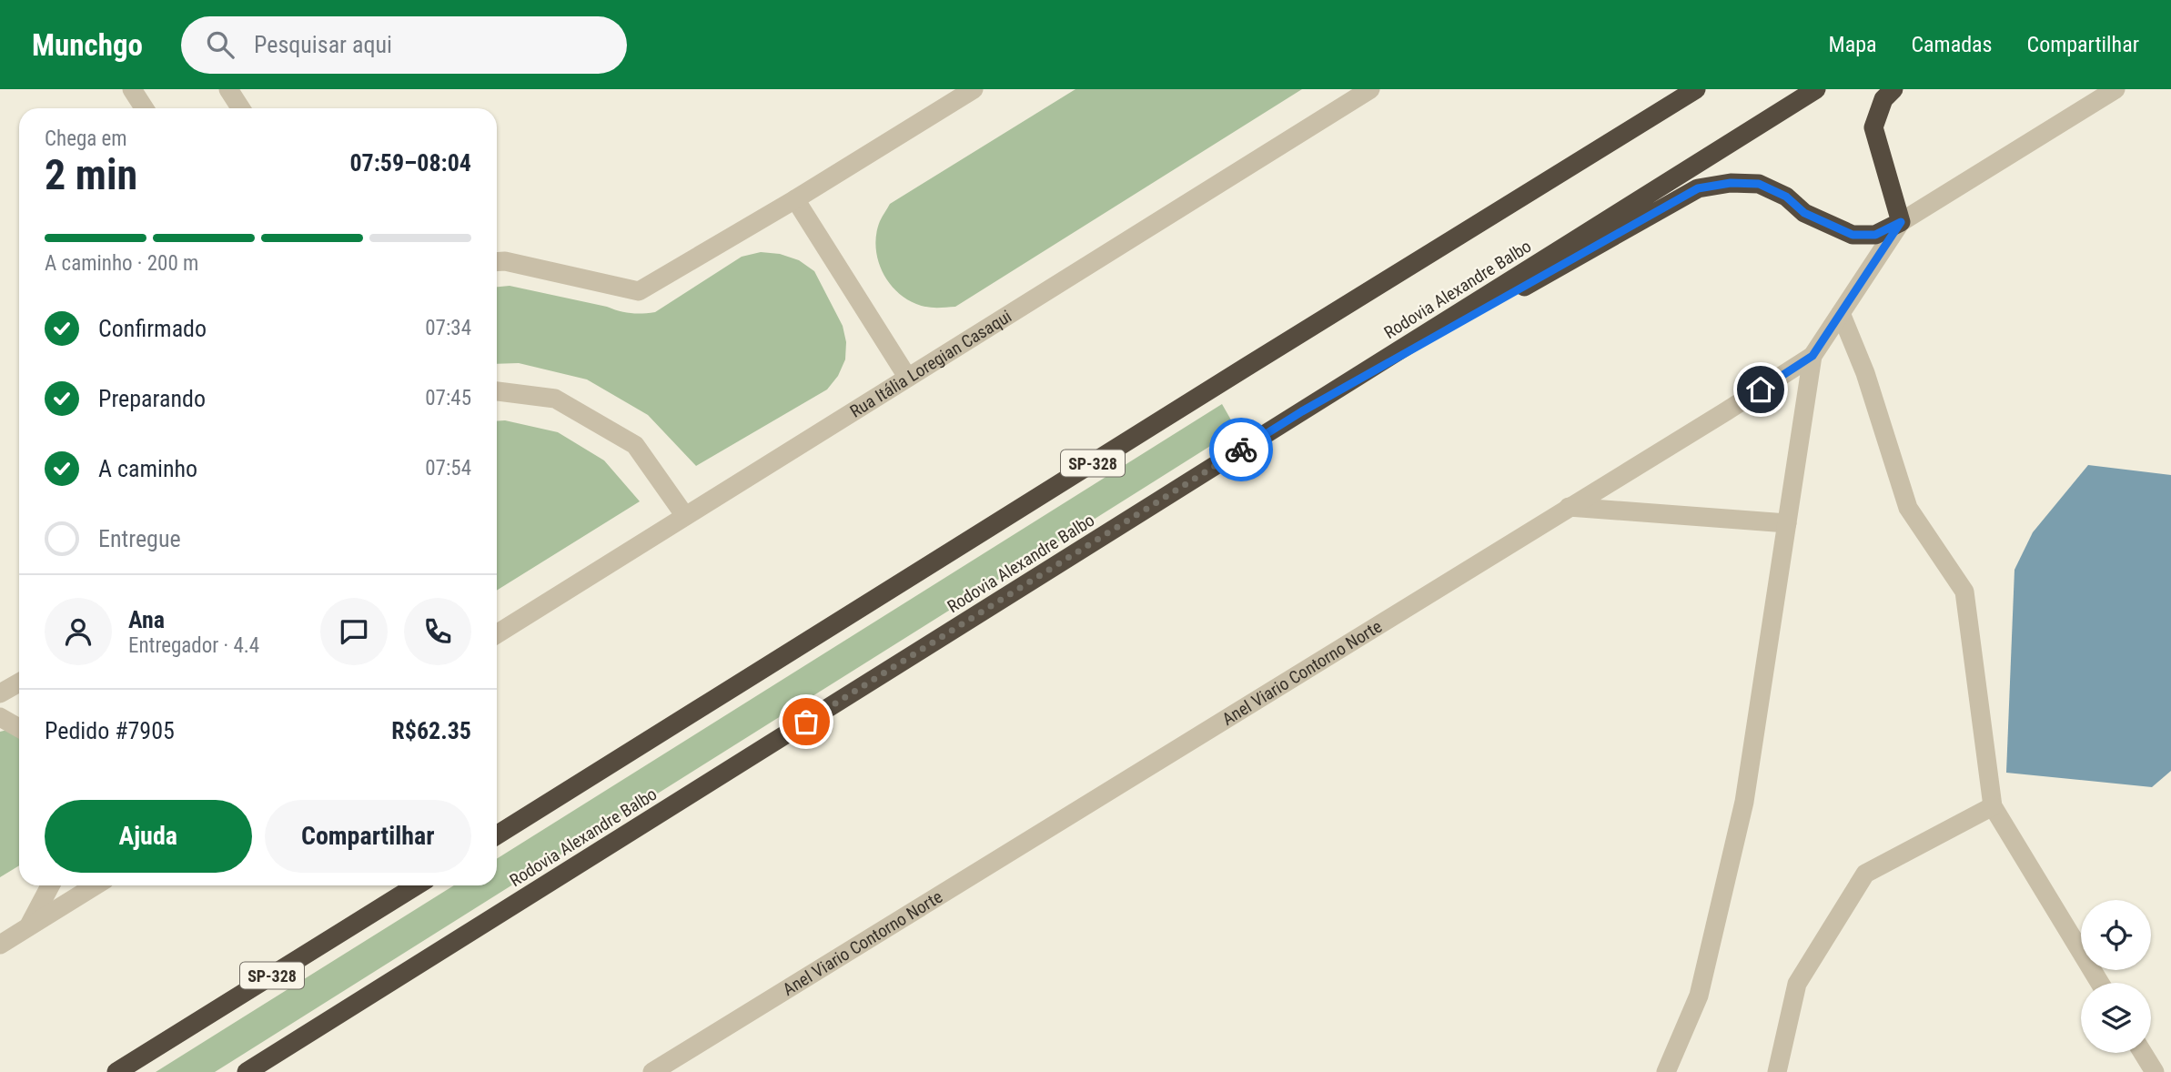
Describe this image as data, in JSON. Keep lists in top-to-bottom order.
{
  "streets": {
    "highway": ["Rodovia Alexandre Balbo", "SP-328"],
    "street": ["Rua Itália Loregian Casaqui", "Anel Viario Contorno Norte"]
  },
  "page": {
    "header": "Munchgo",
    "search": "Pesquisar aqui",
    "nav": ["Mapa", "Camadas", "Compartilhar"],
    "heading": ["2 min", "Chega em", "07:59–08:04"],
    "panel": [
      "Ana",
      "Entregador · 4.4",
      "Pedido #7905",
      "R$62.35"
    ],
    "bar": "A caminho · 200 m",
    "list": [
      ["Confirmado", "07:34"],
      ["Preparando", "07:45"],
      ["A caminho", "07:54"],
      "Entregue"
    ],
    "buttons": ["Ajuda", "Compartilhar"]
  }
}
